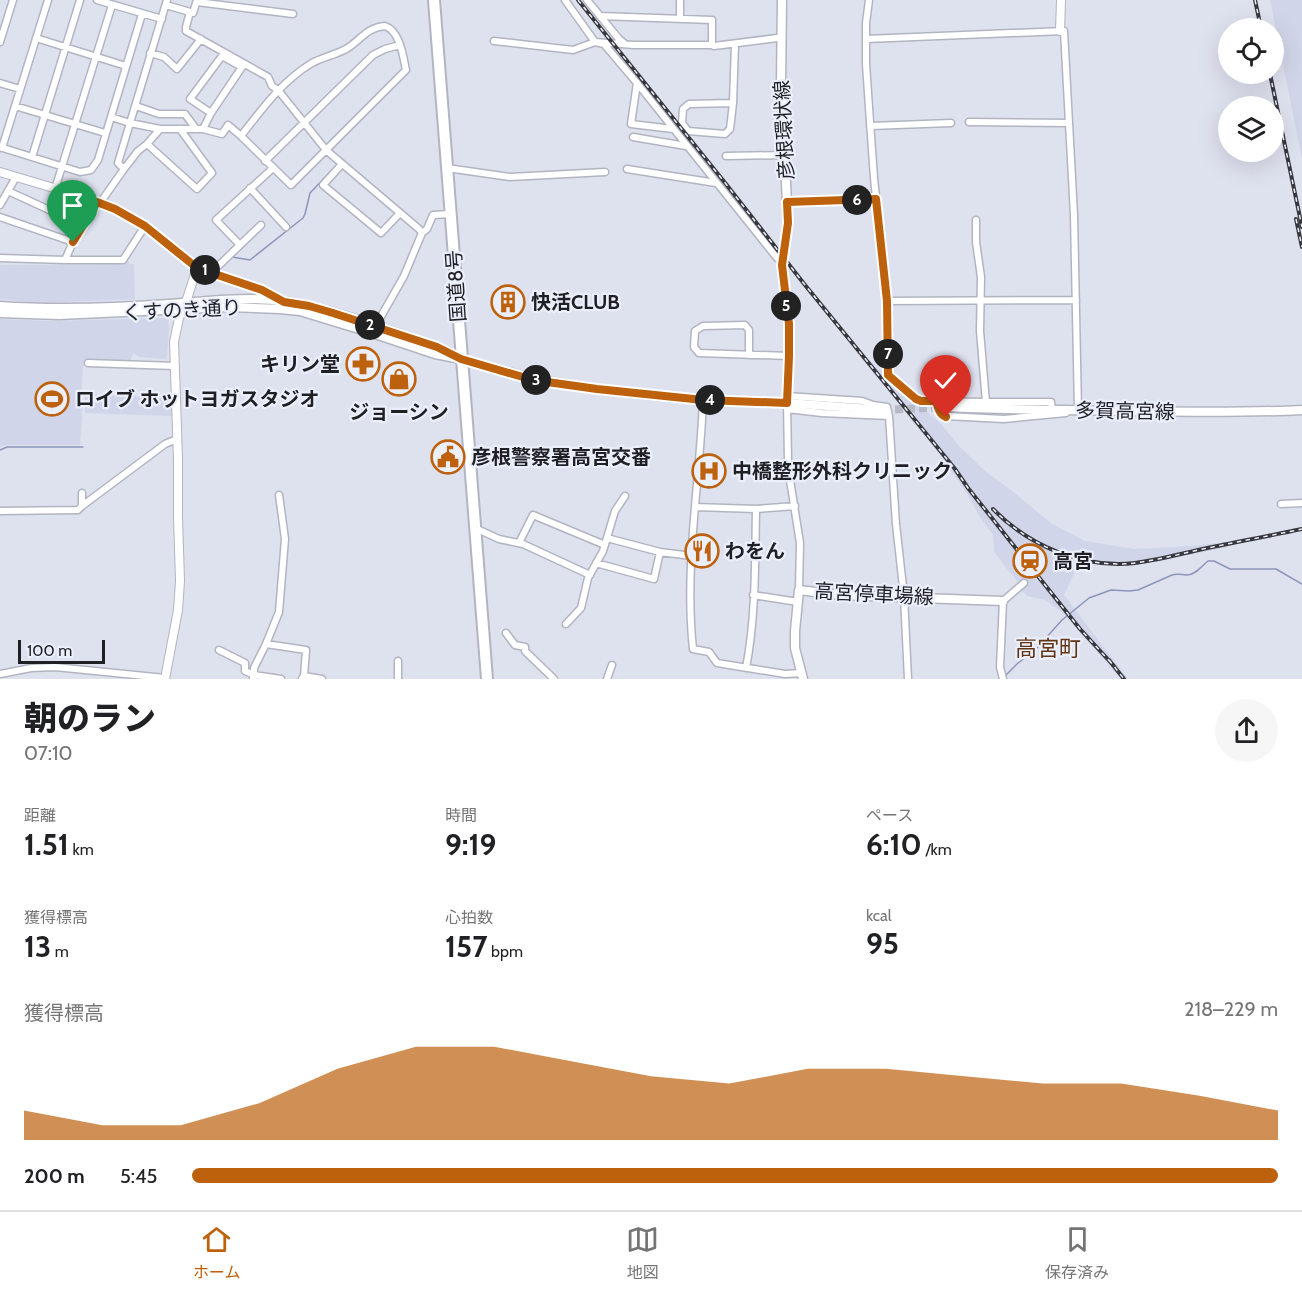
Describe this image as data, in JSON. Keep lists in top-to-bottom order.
{
  "streets": {
    "highway": ["国道8号"],
    "main road": [
      "彦根環状線",
      "くすのき通り",
      "多賀高宮線",
      "高宮停車場線"
    ]
  },
  "crossings": [
    ["国道8号", "くすのき通り"]
  ],
  "districts": ["高宮町"],
  "places": {
    "building": ["快活CLUB"],
    "pharmacy": ["キリン堂"],
    "shop": ["ジョーシン"],
    "sports": ["ロイブ ホットヨガスタジオ"],
    "public building": ["彦根警察署高宮交番"],
    "hospital": ["中橋整形外科クリニック"],
    "restaurant": ["わをん"],
    "station": ["高宮"]
  },
  "scale_bar": "100 m",
  "page": {
    "pins": [
      "6",
      "1",
      "5",
      "2",
      "7",
      "3",
      "4"
    ],
    "scale": "100 m",
    "heading": ["朝のラン", "07:10"],
    "stats": [
      ["距離", "1.51 km"],
      ["時間", "9:19"],
      ["ペース", "6:10 /km"],
      ["獲得標高", "13 m"],
      ["心拍数", "157 bpm"],
      ["kcal", "95"]
    ],
    "chart": ["獲得標高", "218–229 m"],
    "list": [
      {
        "name": "200 m",
        "note": "5:45"
      }
    ],
    "tabs": ["ホーム", "地図", "保存済み"]
  }
}
